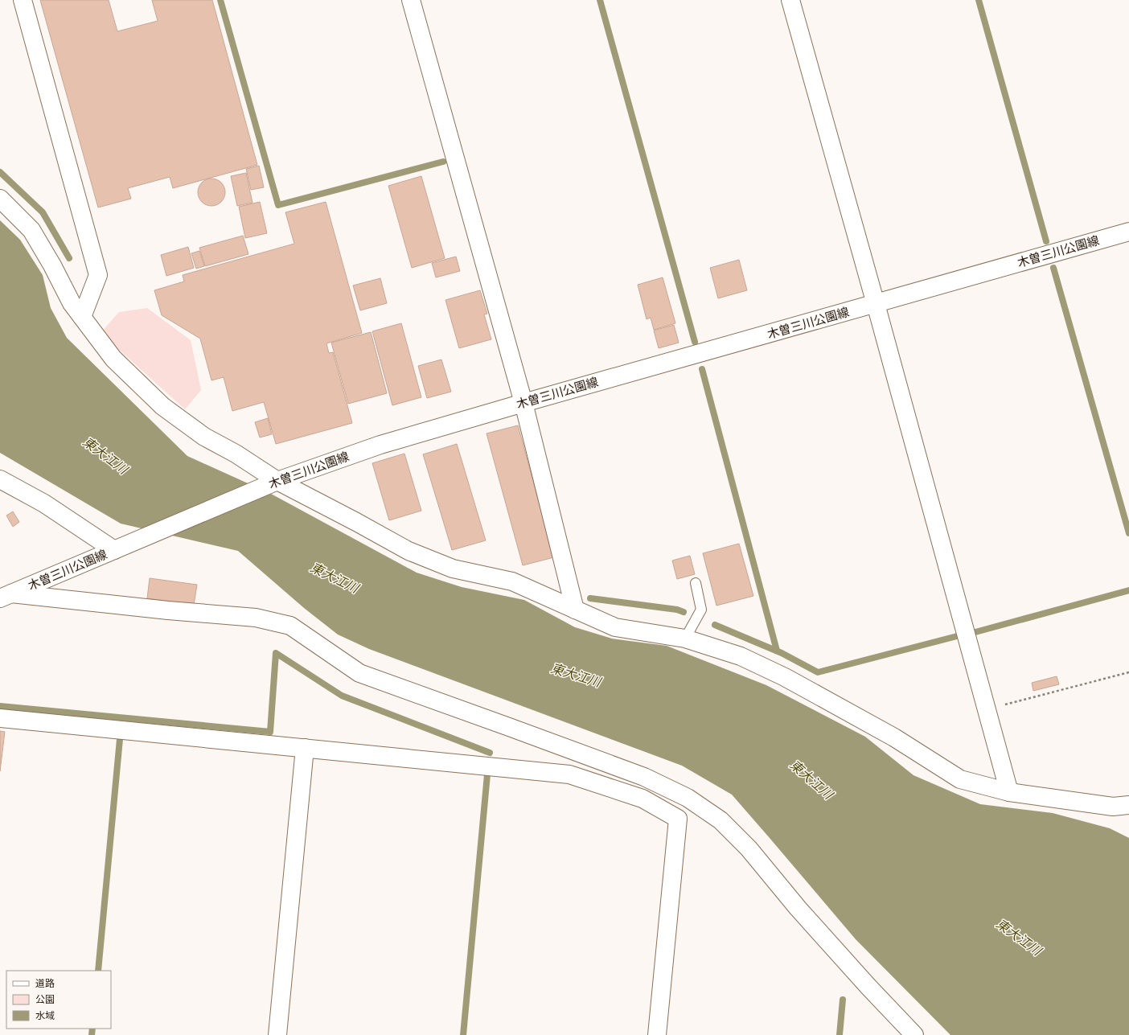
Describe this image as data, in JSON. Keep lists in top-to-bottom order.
{
  "streets": {
    "street": ["木曽三川公園線"]
  },
  "water": ["東大江川"],
  "legend": ["道路", "公園", "水域"]
}
